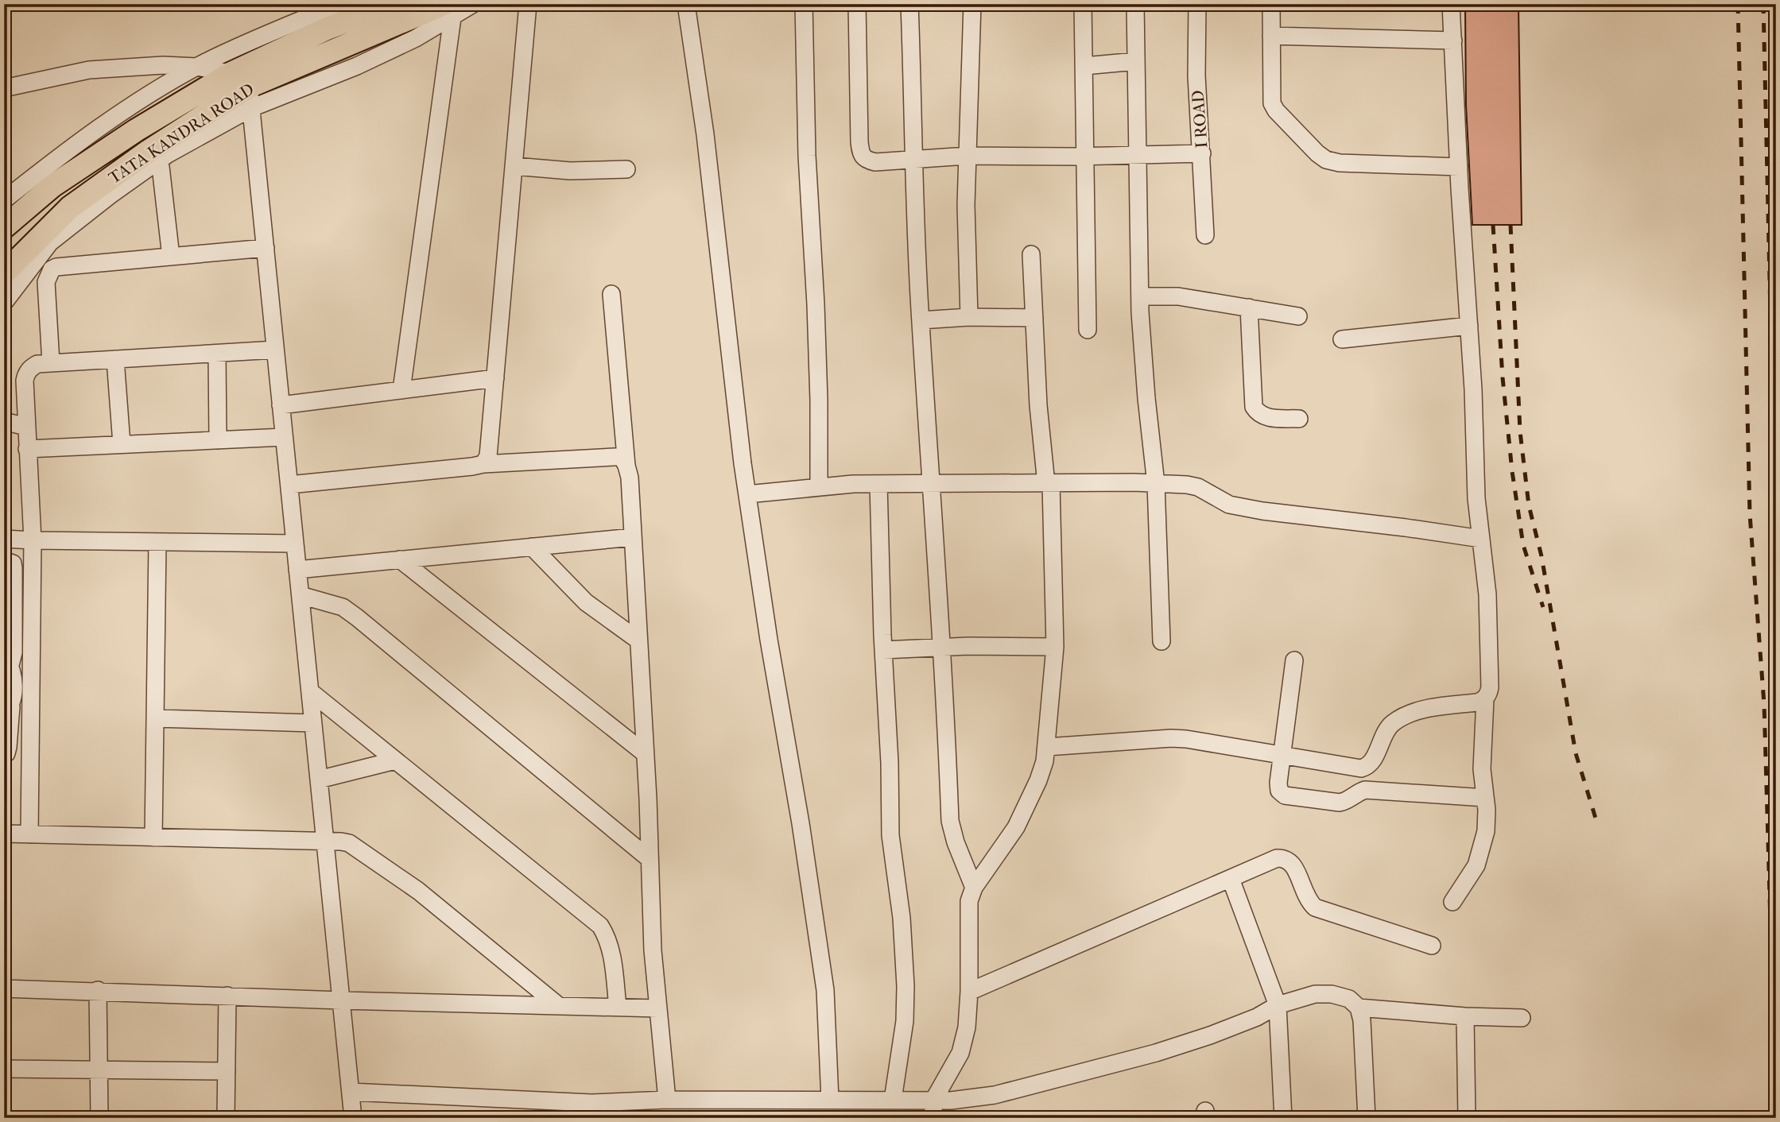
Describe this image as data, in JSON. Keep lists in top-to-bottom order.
{
  "streets": {
    "main road": ["TATA KANDRA ROAD"],
    "street": ["I ROAD"]
  }
}
